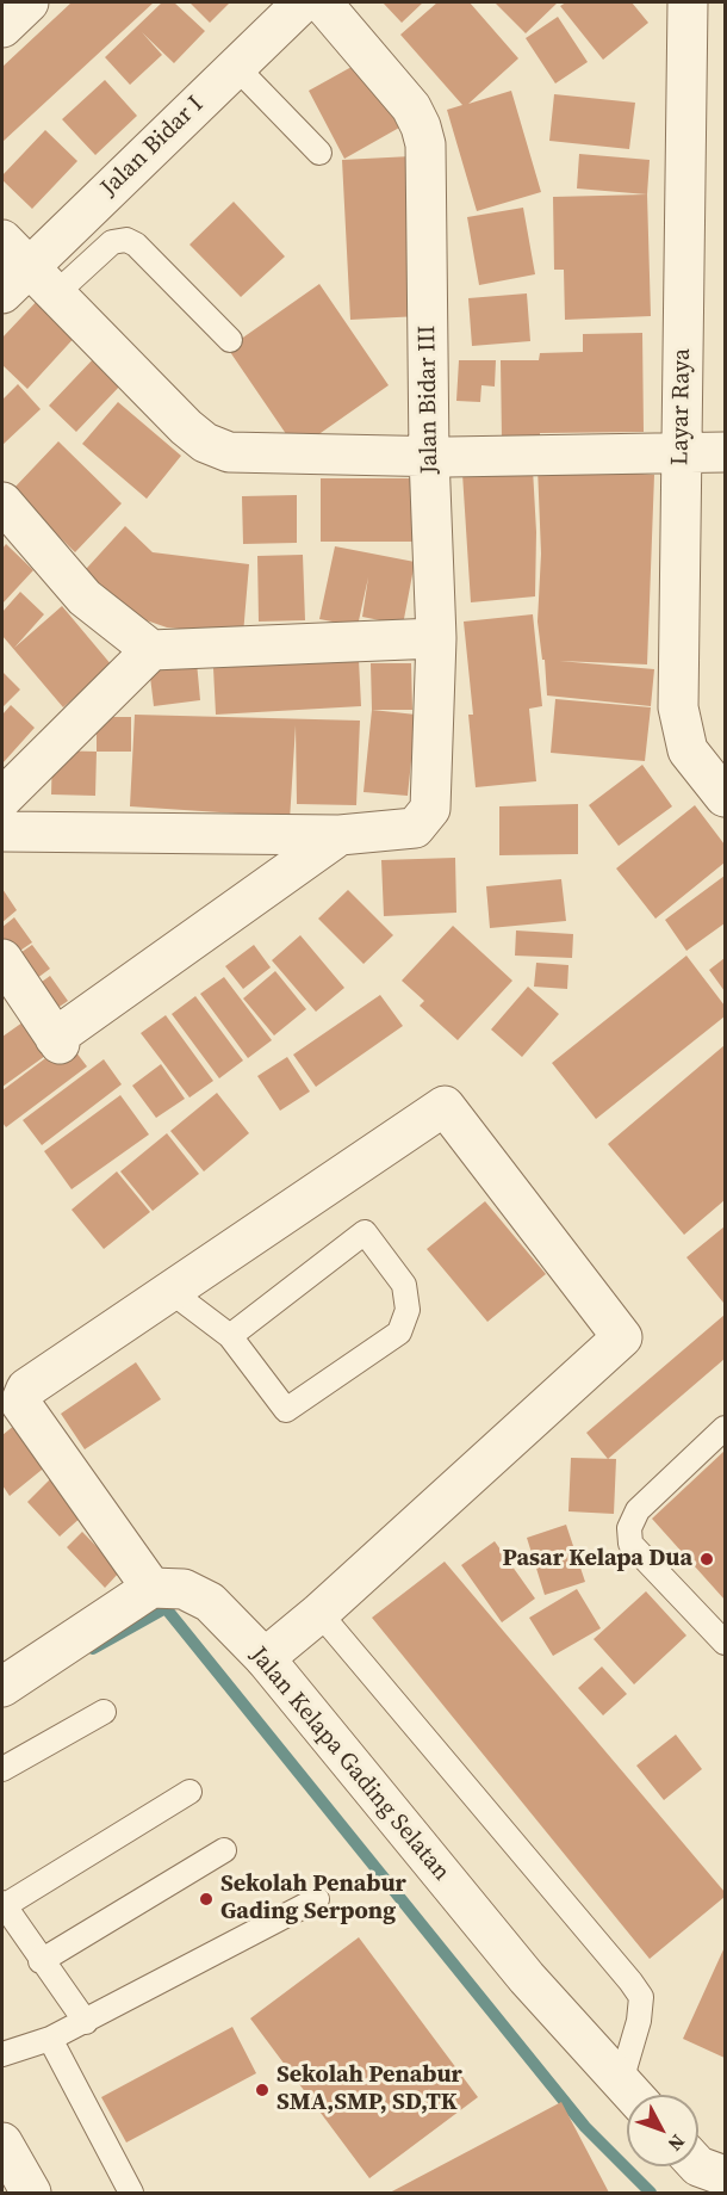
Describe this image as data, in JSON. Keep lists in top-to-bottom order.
{
  "streets": {
    "street": [
      "Jalan Bidar I",
      "Jalan Bidar III",
      "Layar Raya",
      "Jalan Kelapa Gading Selatan"
    ]
  },
  "places": ["Pasar Kelapa Dua", "Sekolah Penabur Gading Serpong", "Sekolah Penabur SMA,SMP, SD,TK"],
  "north": "bottom right"
}
